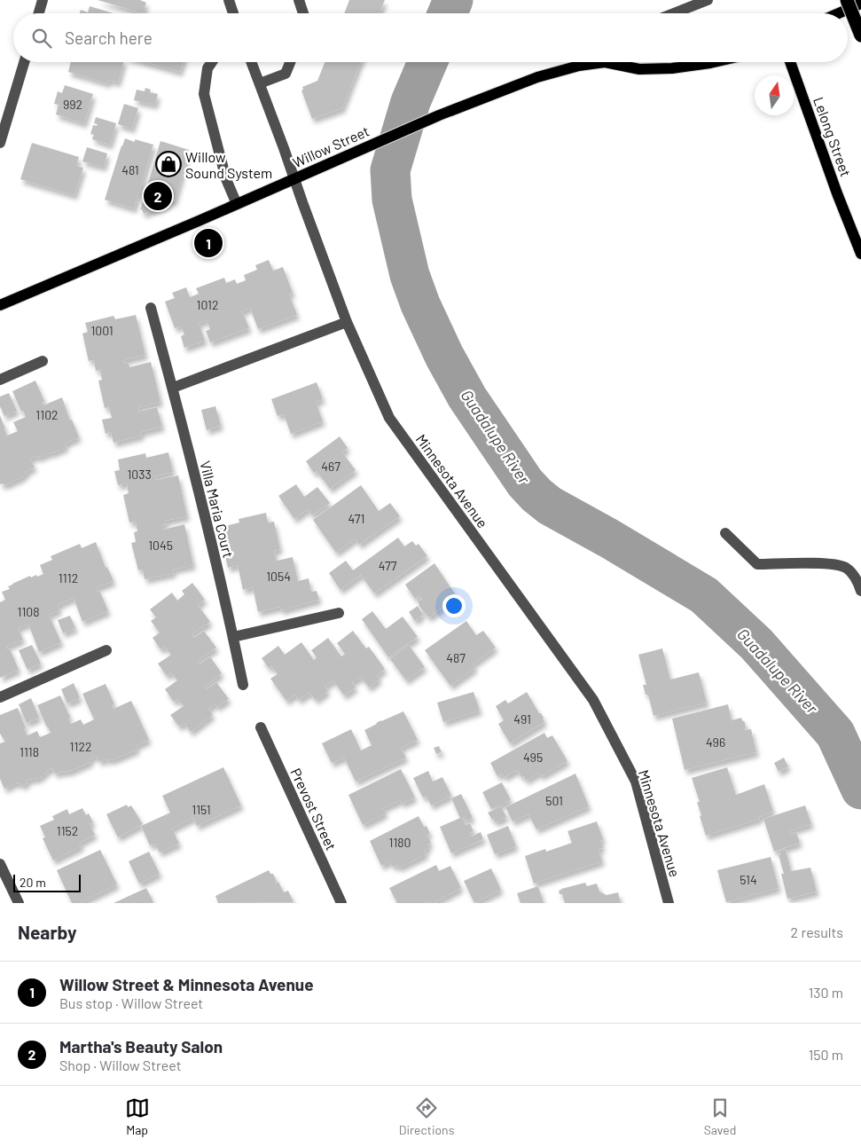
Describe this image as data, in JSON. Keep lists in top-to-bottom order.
{
  "streets": {
    "main road": ["Lelong Street", "Willow Street"],
    "street": ["Minnesota Avenue", "Villa Maria Court", "Prevost Street"]
  },
  "crossings": [
    ["Willow Street", "Minnesota Avenue"]
  ],
  "water": ["Guadalupe River"],
  "places": {
    "shop": ["Willow Sound System"]
  },
  "house_numbers": [
    "992",
    "481",
    "1012",
    "1001",
    "1102",
    "467",
    "1033",
    "471",
    "1045",
    "477",
    "1054",
    "1112",
    "1108",
    "487",
    "491",
    "496",
    "1122",
    "1118",
    "495",
    "501",
    "1151",
    "1152",
    "1180",
    "514"
  ],
  "scale_bar": "20 m",
  "north": "top",
  "page": {
    "search": "Search here",
    "pins": ["2", "1"],
    "scale": "20 m",
    "heading": ["Nearby", "2 results"],
    "list": [
      {
        "mark": "1",
        "name": "Willow Street & Minnesota Avenue",
        "note": "Bus stop · Willow Street",
        "value": "130 m"
      },
      {
        "mark": "2",
        "name": "Martha's Beauty Salon",
        "note": "Shop · Willow Street",
        "value": "150 m"
      }
    ],
    "nav": ["Map", "Directions", "Saved"]
  }
}
